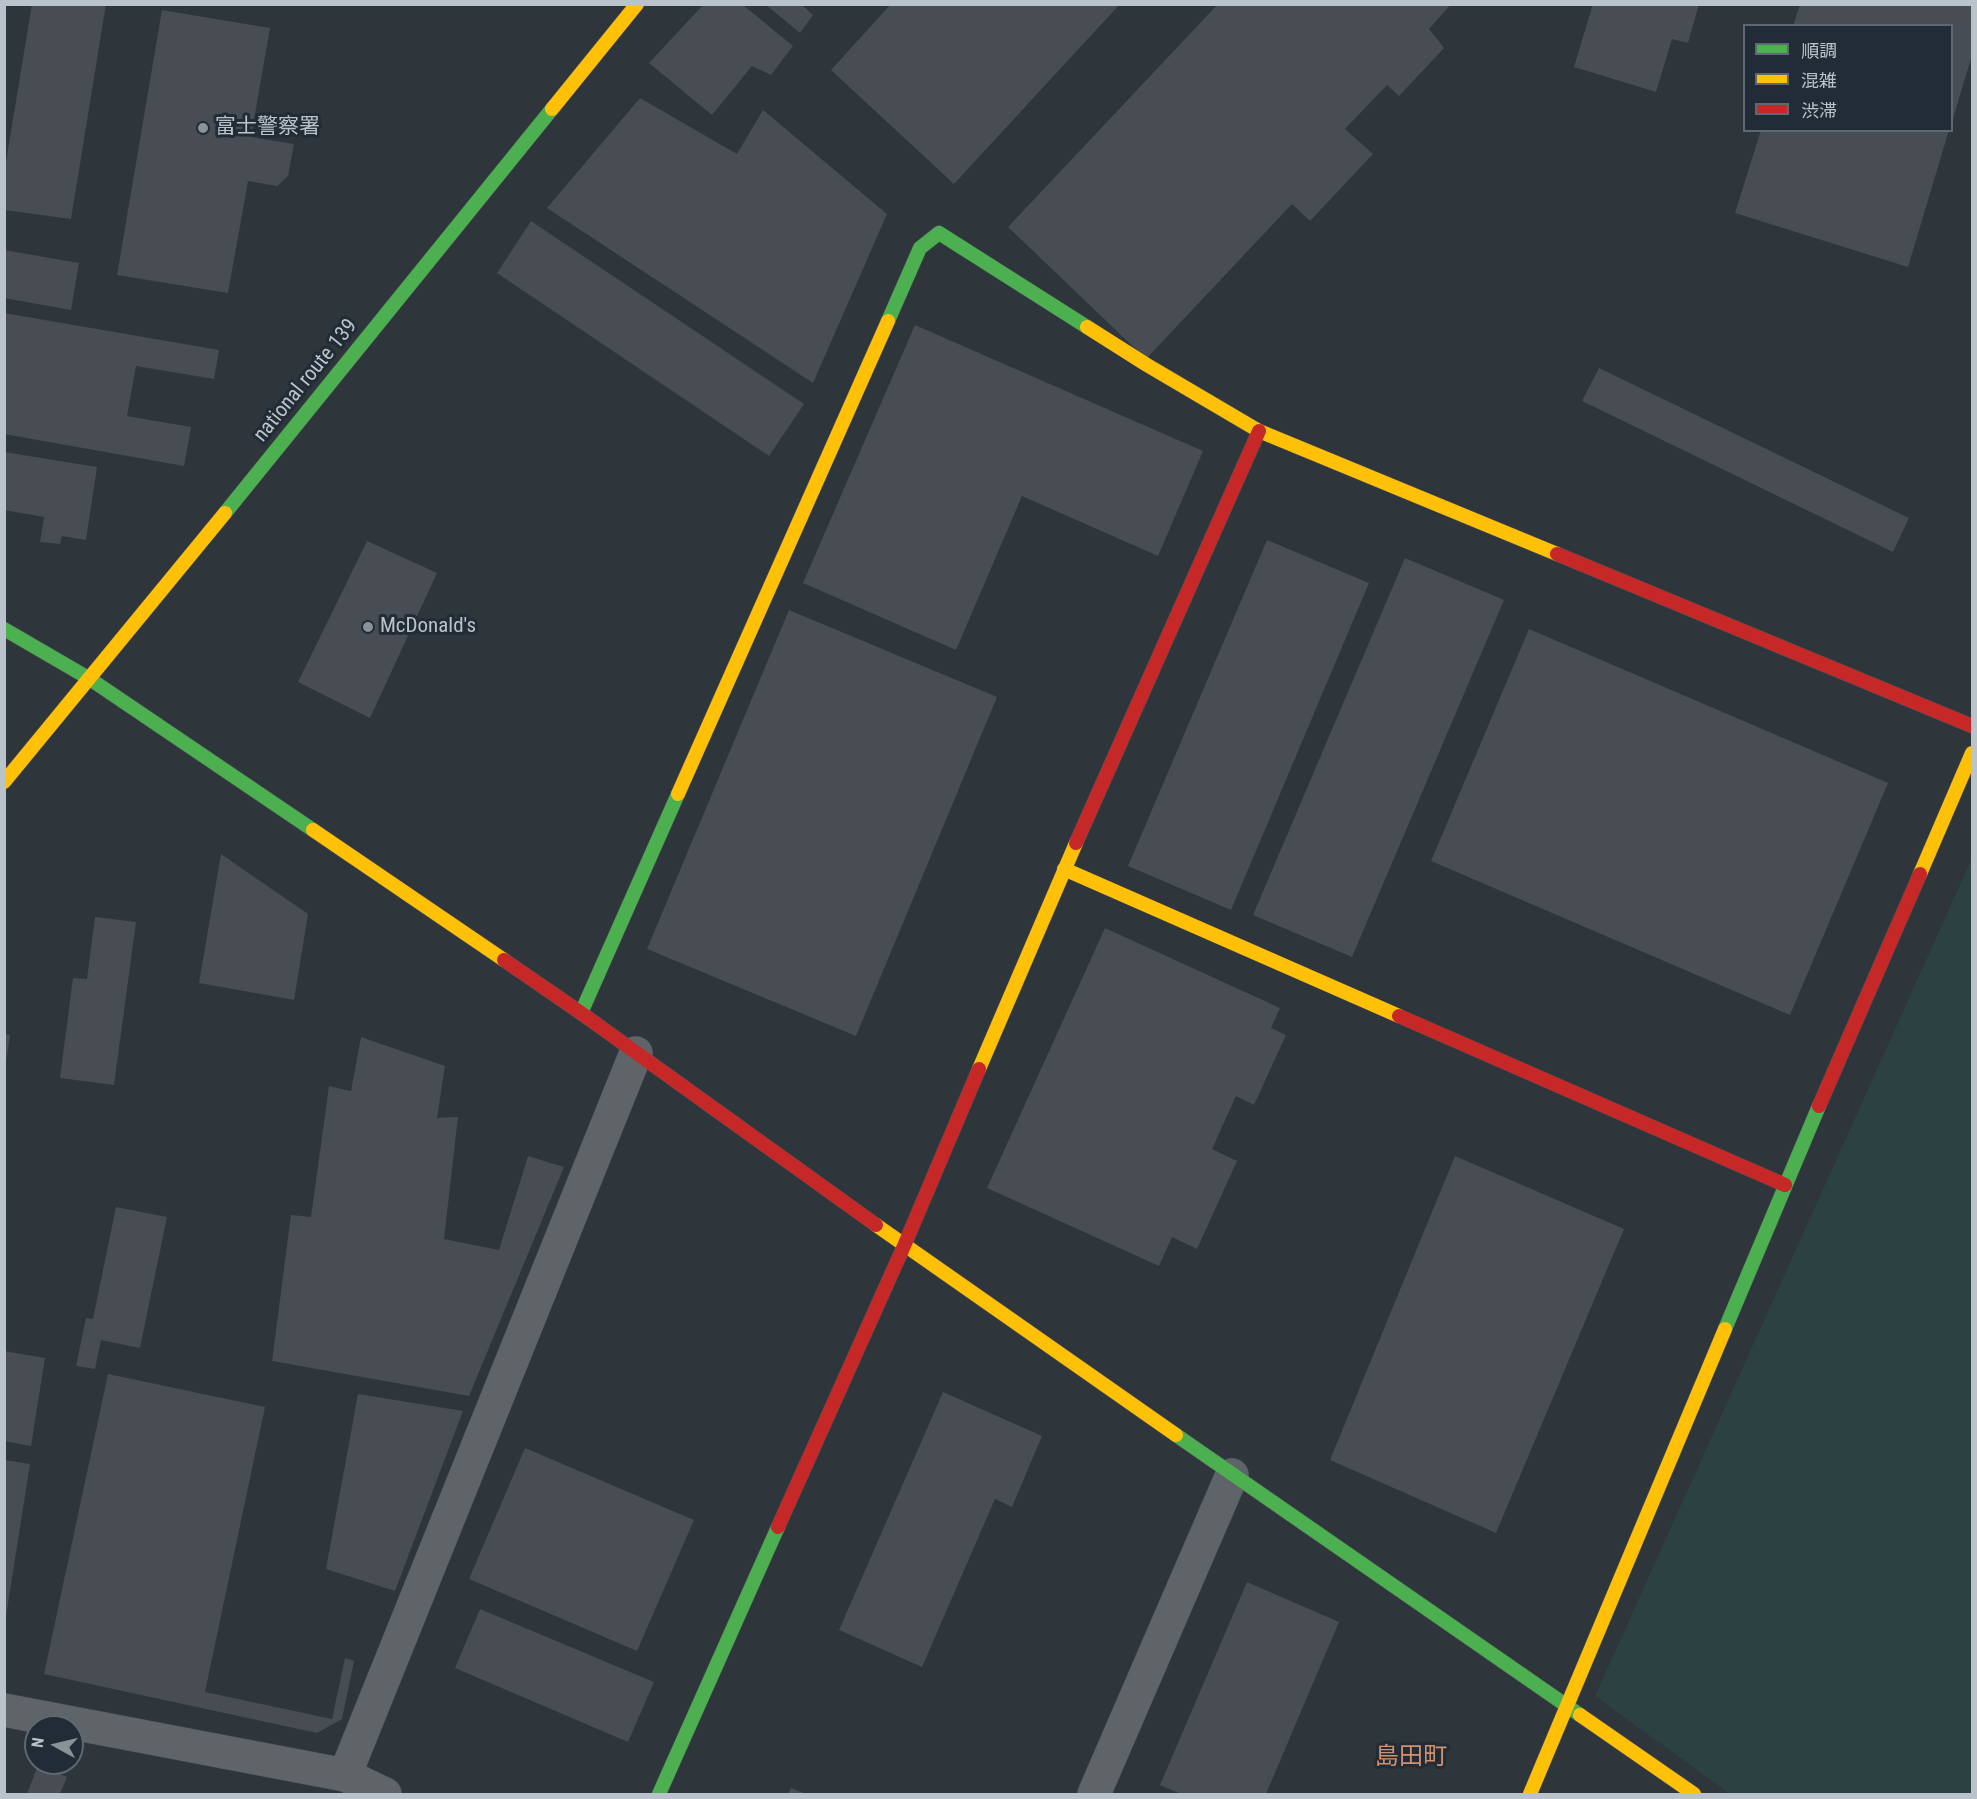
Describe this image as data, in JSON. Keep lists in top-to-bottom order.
{
  "streets": {
    "main road": ["national route 139"]
  },
  "districts": ["島田町"],
  "places": ["富士警察署", "McDonald's"],
  "legend": ["順調", "混雑", "渋滞"],
  "north": "left"
}
